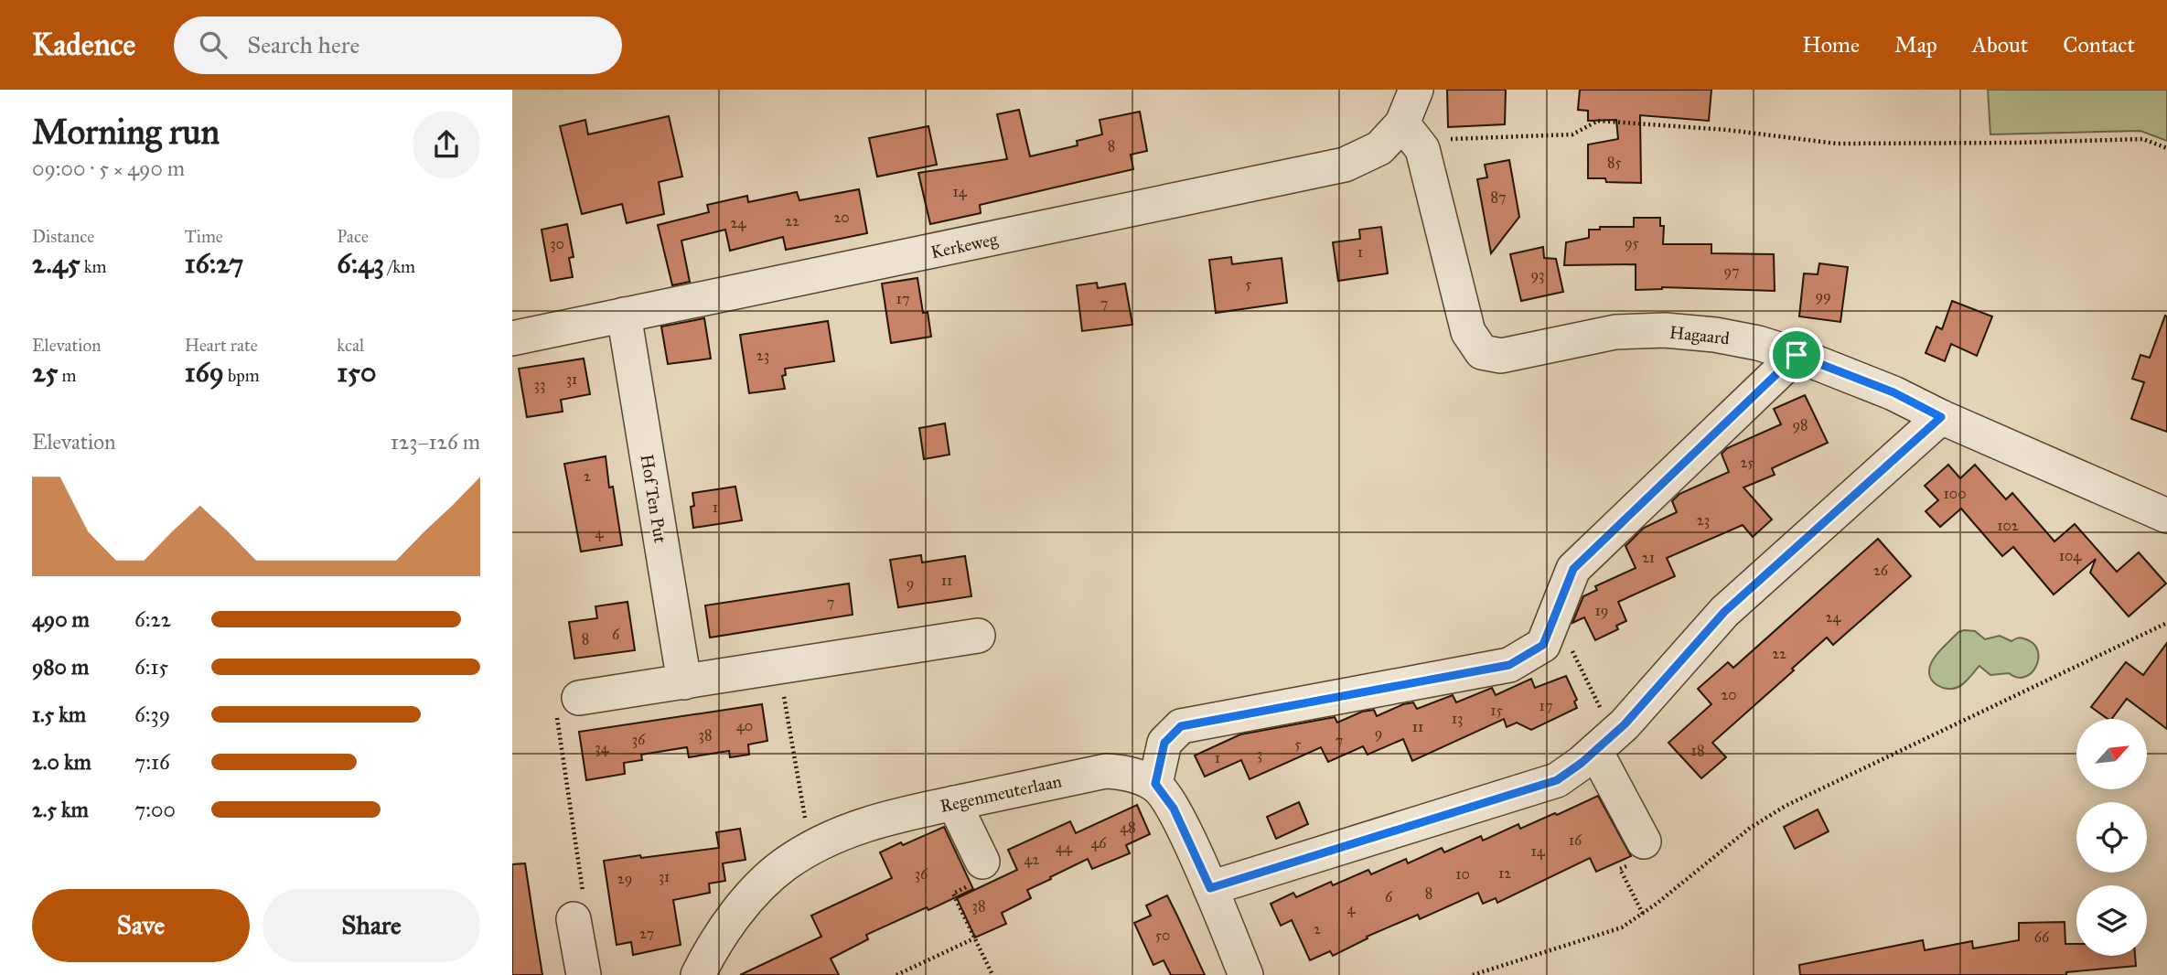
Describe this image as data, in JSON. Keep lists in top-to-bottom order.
{
  "streets": {
    "street": [
      "Kerkeweg",
      "Hagaard",
      "Hof Ten Put",
      "Regenmeuterlaan"
    ]
  },
  "crossings": [
    ["Kerkeweg", "Hagaard"],
    ["Kerkeweg", "Hof Ten Put"]
  ],
  "house_numbers": [
    "8",
    "85",
    "14",
    "87",
    "20",
    "22",
    "24",
    "95",
    "30",
    "1",
    "97",
    "93",
    "5",
    "99",
    "17",
    "7",
    "23",
    "31",
    "33",
    "98",
    "25",
    "2",
    "100",
    "1",
    "23",
    "102",
    "4",
    "104",
    "21",
    "26",
    "11",
    "9",
    "7",
    "19",
    "24",
    "6",
    "8",
    "22",
    "20",
    "17",
    "15",
    "13",
    "40",
    "11",
    "9",
    "38",
    "36",
    "7",
    "5",
    "34",
    "18",
    "3",
    "1",
    "48",
    "16",
    "46",
    "44",
    "14",
    "42",
    "12",
    "36",
    "10",
    "31",
    "29",
    "8",
    "6",
    "38",
    "4",
    "2",
    "27",
    "50",
    "66"
  ],
  "north": "top right",
  "page": {
    "header": "Kadence",
    "search": "Search here",
    "nav": [
      "Home",
      "Map",
      "About",
      "Contact"
    ],
    "heading": ["Morning run", "09:00 · 5 × 490 m"],
    "stats": [
      ["Distance", "2.45 km"],
      ["Time", "16:27"],
      ["Pace", "6:43 /km"],
      ["Elevation", "25 m"],
      ["Heart rate", "169 bpm"],
      ["kcal", "150"]
    ],
    "chart": ["Elevation", "123–126 m"],
    "list": [
      {
        "name": "490 m",
        "note": "6:22"
      },
      {
        "name": "980 m",
        "note": "6:15"
      },
      {
        "name": "1.5 km",
        "note": "6:39"
      },
      {
        "name": "2.0 km",
        "note": "7:16"
      },
      {
        "name": "2.5 km",
        "note": "7:00"
      }
    ],
    "buttons": ["Save", "Share"]
  }
}
